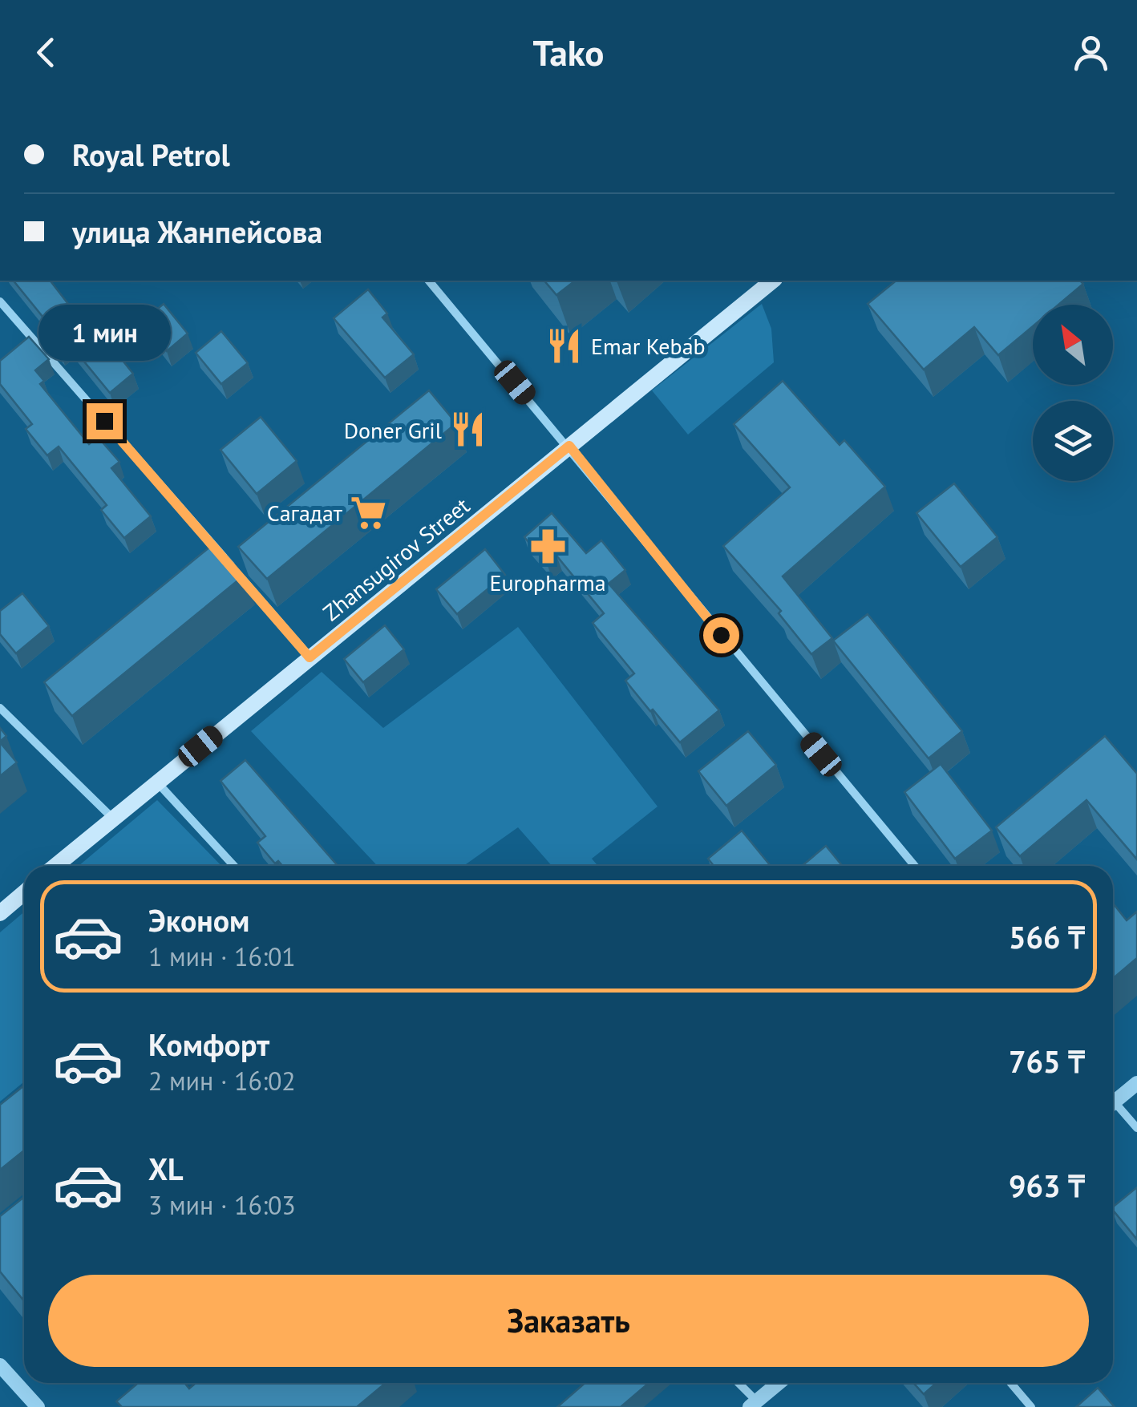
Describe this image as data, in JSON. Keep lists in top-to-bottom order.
{
  "streets": {
    "main road": ["Zhansugirov Street"]
  },
  "places": {
    "restaurant": ["Emar Kebab", "Doner Gril"],
    "supermarket": ["Сагадат"],
    "pharmacy": ["Europharma"]
  },
  "north": "top left",
  "page": {
    "header": "Tako",
    "banner": ["Royal Petrol", "улица Жанпейсова"],
    "bubble": "1 мин",
    "list": [
      {
        "name": "Эконом",
        "note": "1 мин · 16:01",
        "value": "566 ₸"
      },
      {
        "name": "Комфорт",
        "note": "2 мин · 16:02",
        "value": "765 ₸"
      },
      {
        "name": "XL",
        "note": "3 мин · 16:03",
        "value": "963 ₸"
      }
    ],
    "buttons": "Заказать"
  }
}
